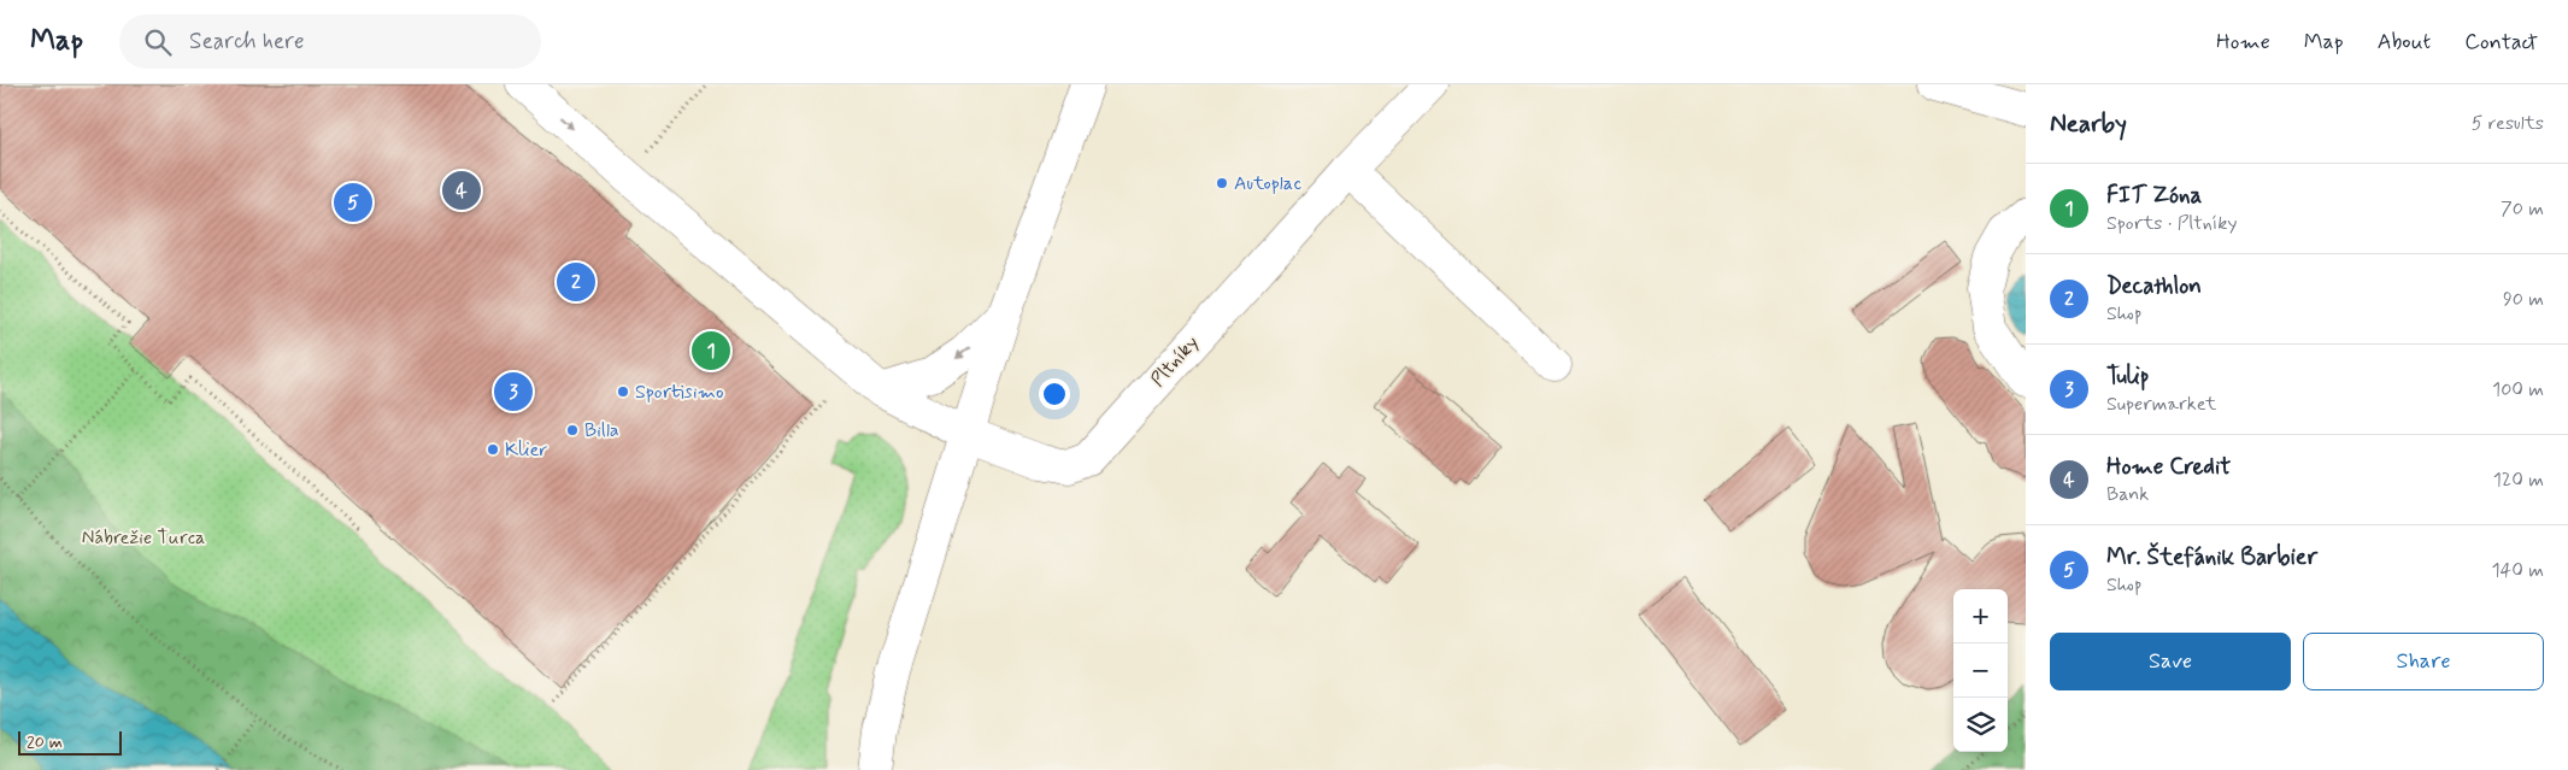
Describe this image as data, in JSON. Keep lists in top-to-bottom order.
{
  "streets": {
    "street": ["Pltníky"]
  },
  "parks": ["Nábrežie Turca"],
  "places": [
    "Autoplac",
    "Sportisimo",
    "Billa",
    "Klier"
  ],
  "scale_bar": "20 m",
  "page": {
    "header": "Map",
    "search": "Search here",
    "nav": [
      "Home",
      "Map",
      "About",
      "Contact"
    ],
    "heading": ["Nearby", "5 results"],
    "list": [
      {
        "mark": "1",
        "name": "FIT Zóna",
        "note": "Sports · Pltníky",
        "value": "70 m"
      },
      {
        "mark": "2",
        "name": "Decathlon",
        "note": "Shop",
        "value": "90 m"
      },
      {
        "mark": "3",
        "name": "Tulip",
        "note": "Supermarket",
        "value": "100 m"
      },
      {
        "mark": "4",
        "name": "Home Credit",
        "note": "Bank",
        "value": "120 m"
      },
      {
        "mark": "5",
        "name": "Mr. Štefánik Barbier",
        "note": "Shop",
        "value": "140 m"
      }
    ],
    "pins": [
      "4",
      "5",
      "2",
      "1",
      "3"
    ],
    "map_buttons": ["+", "−"],
    "buttons": ["Save", "Share"],
    "scale": "20 m"
  }
}
